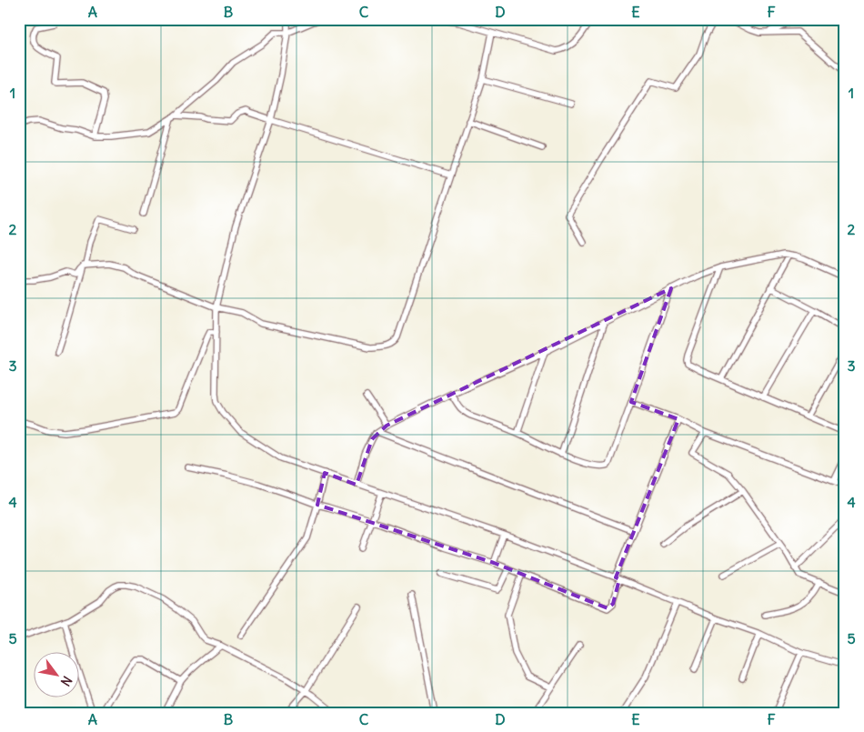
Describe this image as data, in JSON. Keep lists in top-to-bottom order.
{
  "north": "bottom right",
  "grid": {
    "columns": [
      "A",
      "B",
      "C",
      "D",
      "E",
      "F"
    ],
    "rows": [
      "1",
      "2",
      "3",
      "4",
      "5"
    ]
  }
}
